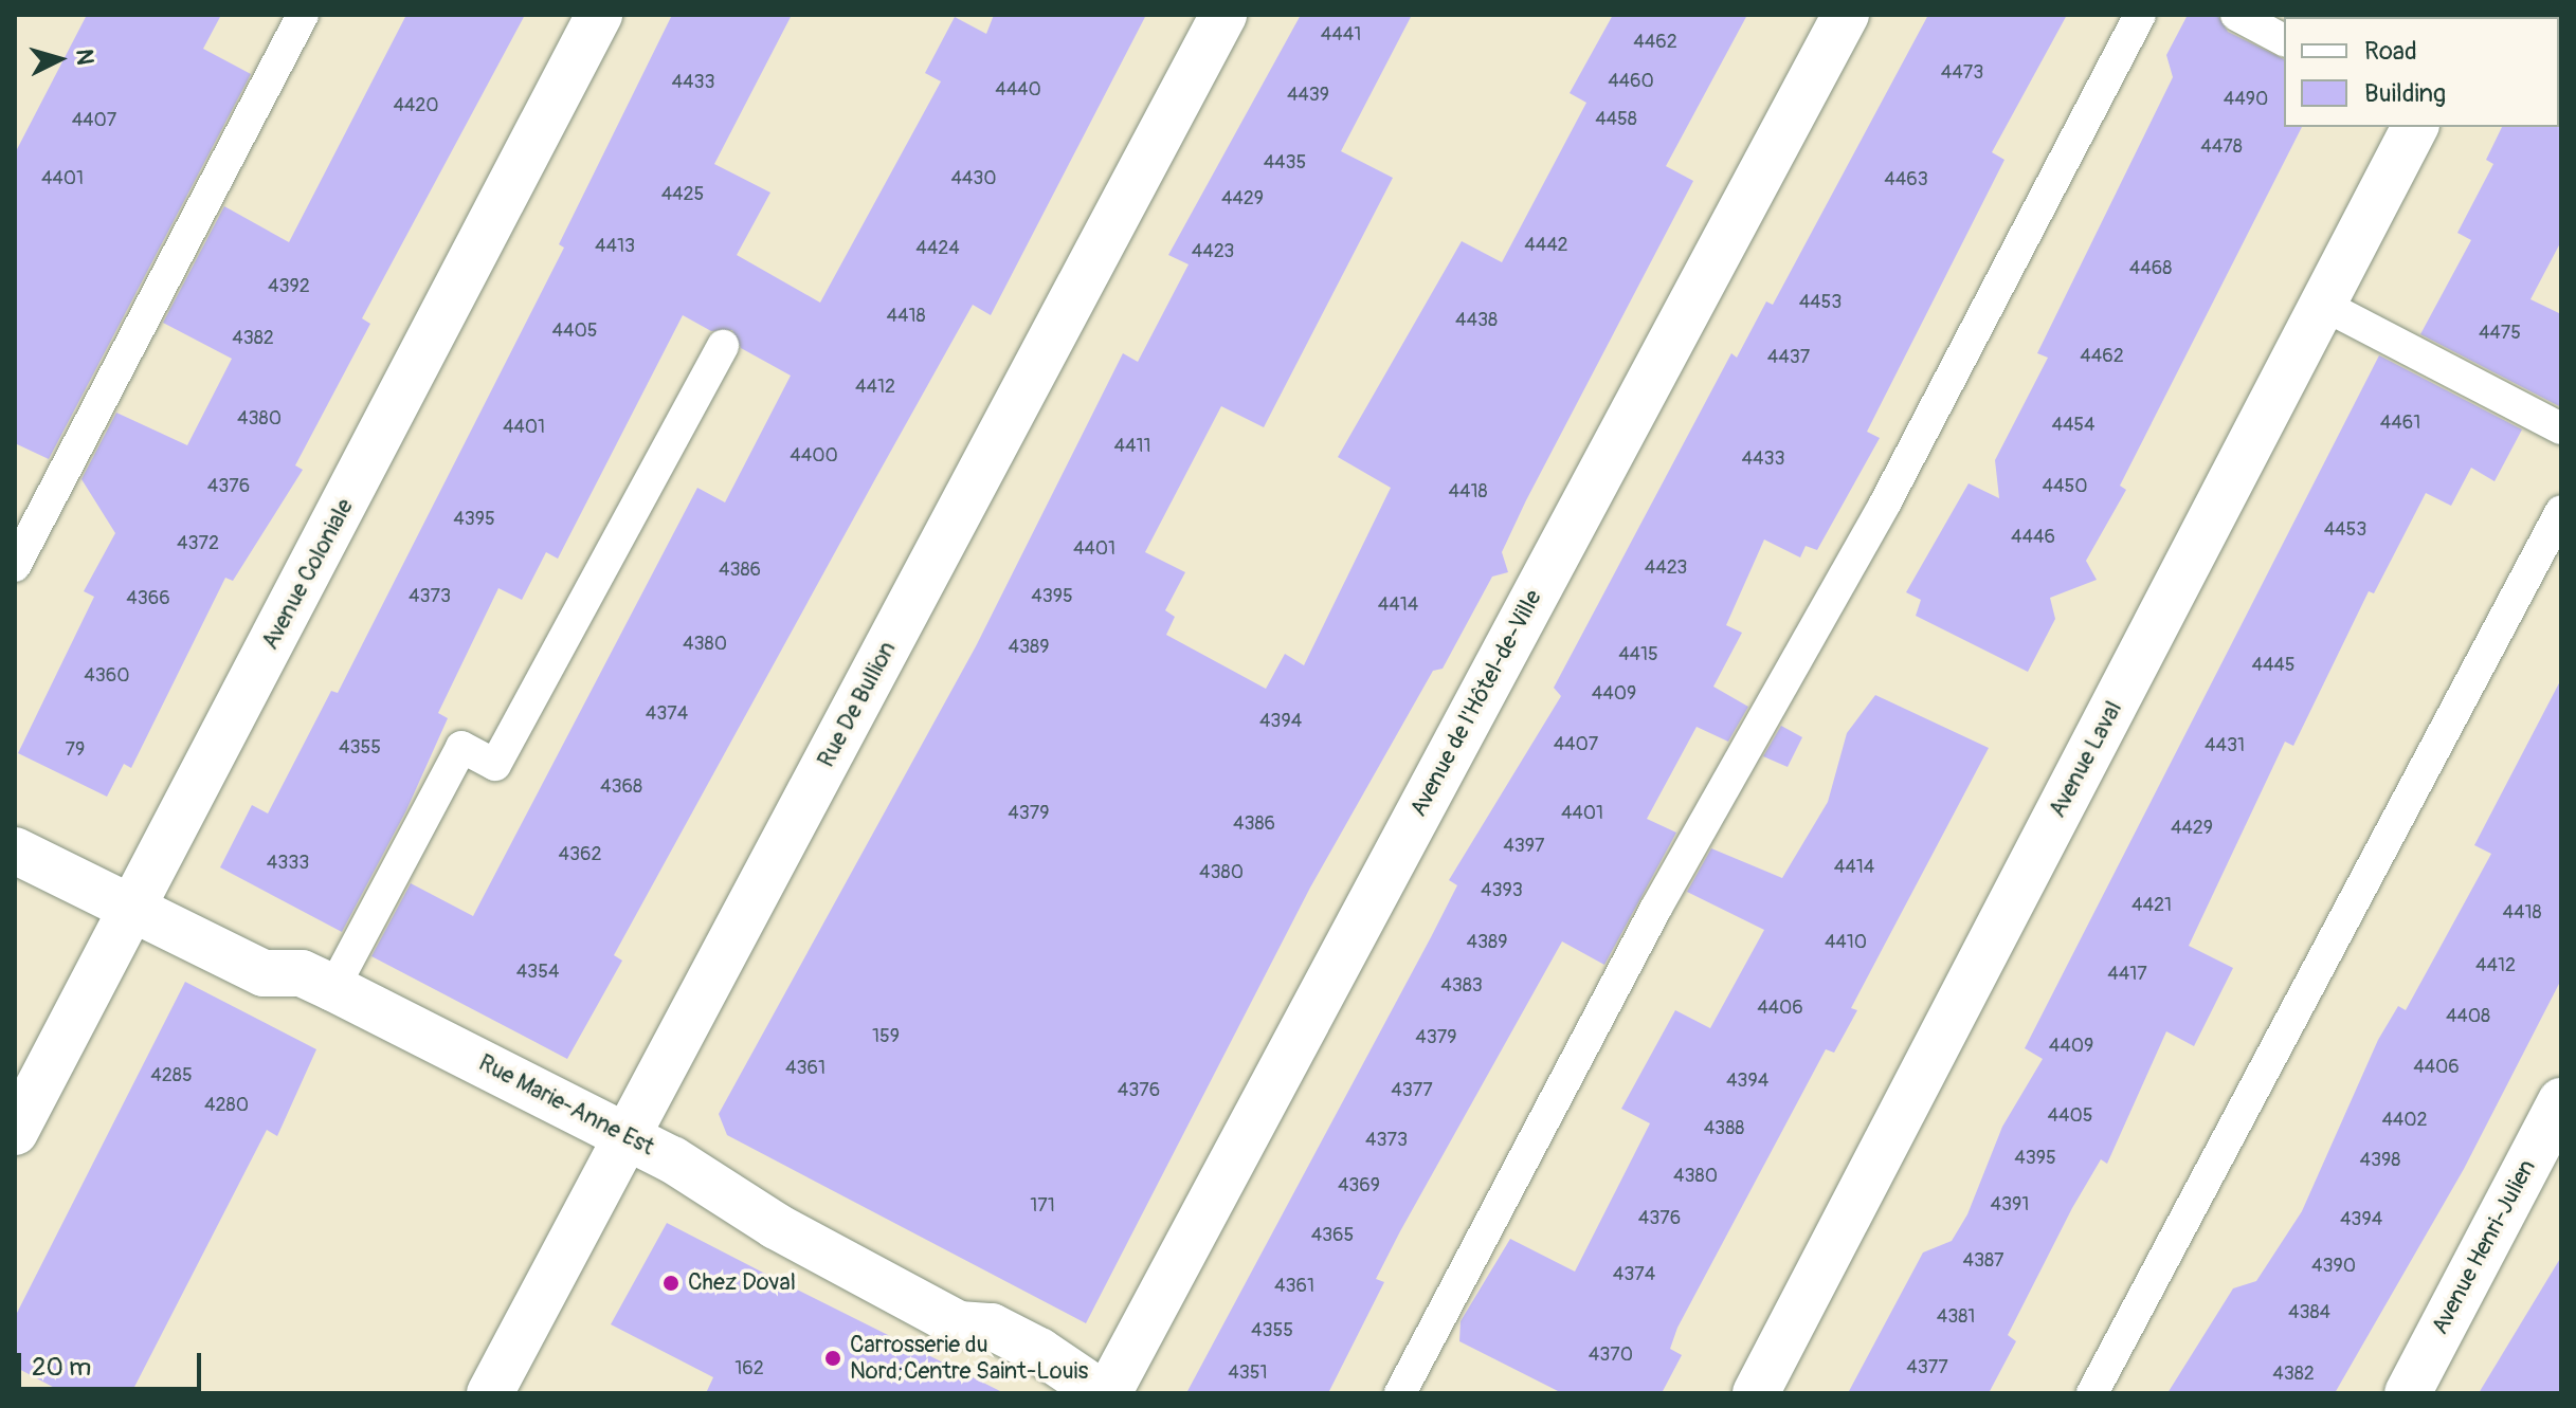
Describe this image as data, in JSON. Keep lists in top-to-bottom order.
{
  "streets": {
    "street": [
      "Avenue Coloniale",
      "Avenue de l'Hôtel-de-Ville",
      "Rue De Bullion",
      "Avenue Laval",
      "Rue Marie-Anne Est",
      "Avenue Henri-Julien"
    ]
  },
  "crossings": [
    ["Avenue Coloniale", "Rue Marie-Anne Est"],
    ["Rue De Bullion", "Rue Marie-Anne Est"]
  ],
  "places": ["Chez Doval", "Carrosserie du Nord;Centre Saint-Louis"],
  "house_numbers": [
    "4441",
    "4462",
    "4473",
    "4460",
    "4433",
    "4440",
    "4439",
    "4490",
    "4420",
    "4458",
    "4407",
    "4478",
    "4435",
    "4401",
    "4430",
    "4463",
    "4425",
    "4429",
    "4442",
    "4413",
    "4424",
    "4423",
    "4468",
    "4392",
    "4453",
    "4418",
    "4438",
    "4405",
    "4475",
    "4382",
    "4462",
    "4437",
    "4412",
    "4380",
    "4461",
    "4454",
    "4401",
    "4411",
    "4400",
    "4433",
    "4376",
    "4450",
    "4418",
    "4395",
    "4453",
    "4446",
    "4372",
    "4401",
    "4423",
    "4386",
    "4373",
    "4395",
    "4366",
    "4414",
    "4380",
    "4389",
    "4415",
    "4445",
    "4360",
    "4409",
    "4374",
    "4394",
    "4407",
    "4431",
    "4355",
    "79",
    "4368",
    "4379",
    "4401",
    "4386",
    "4429",
    "4397",
    "4362",
    "4333",
    "4414",
    "4380",
    "4393",
    "4421",
    "4418",
    "4389",
    "4410",
    "4412",
    "4354",
    "4417",
    "4383",
    "4406",
    "4408",
    "159",
    "4379",
    "4409",
    "4406",
    "4361",
    "4285",
    "4394",
    "4376",
    "4377",
    "4280",
    "4405",
    "4402",
    "4388",
    "4373",
    "4395",
    "4398",
    "4380",
    "4369",
    "4391",
    "171",
    "4376",
    "4394",
    "4365",
    "4387",
    "4390",
    "4374",
    "4361",
    "4384",
    "4381",
    "4355",
    "4370",
    "4377",
    "162",
    "4351",
    "4382"
  ],
  "legend": ["Road", "Building"],
  "scale_bar": "20 m",
  "north": "right"
}
